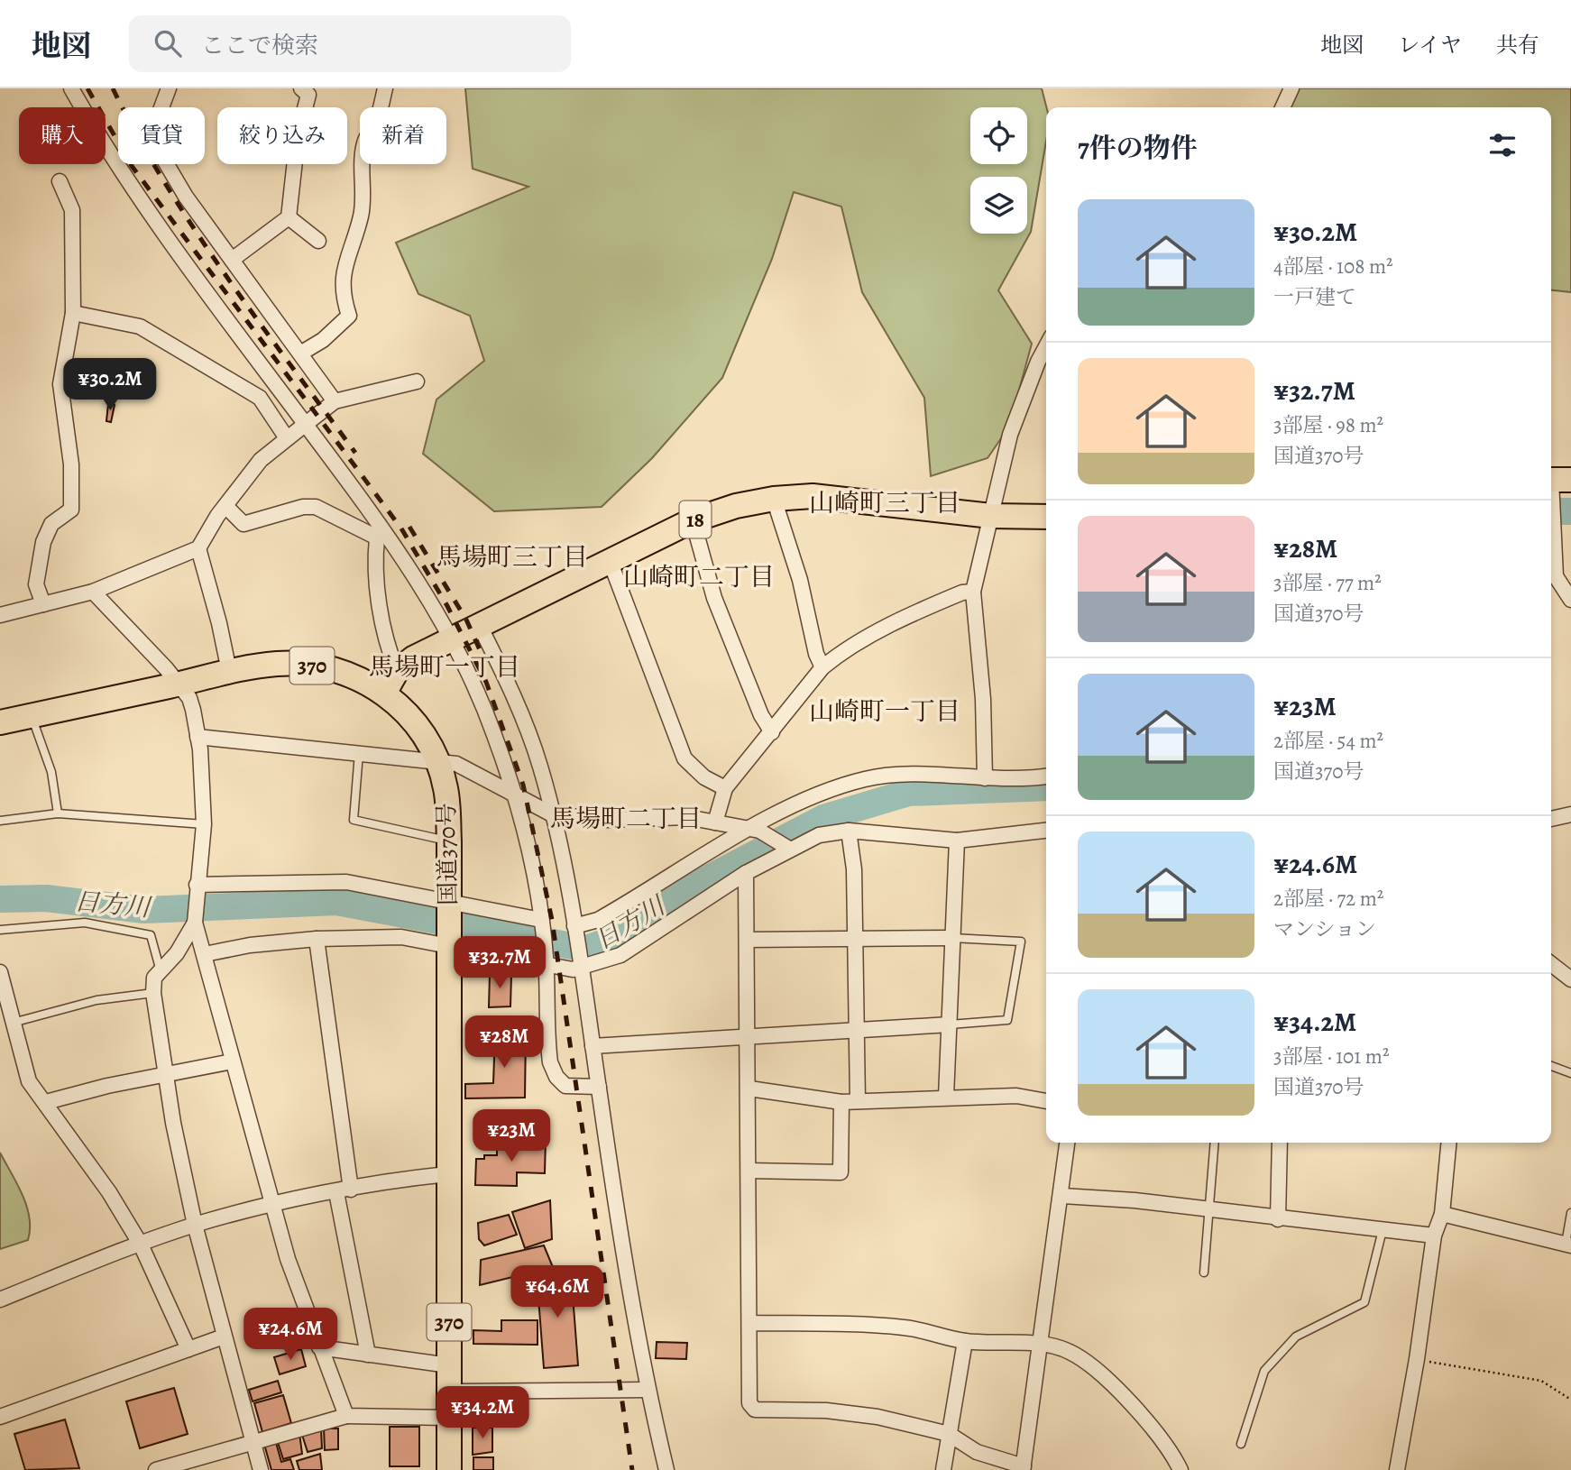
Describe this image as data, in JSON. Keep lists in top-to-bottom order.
{
  "streets": {
    "main road": ["18", "370", "国道370号"]
  },
  "crossings": [
    ["18", "国道370号"]
  ],
  "districts": [
    "山崎町三丁目",
    "馬場町三丁目",
    "山崎町二丁目",
    "馬場町一丁目",
    "山崎町一丁目",
    "馬場町二丁目"
  ],
  "water": ["日方川"],
  "page": {
    "header": "地図",
    "search": "ここで検索",
    "nav": ["地図", "レイヤ", "共有"],
    "chip": [
      "購入",
      "賃貸",
      "絞り込み",
      "新着"
    ],
    "heading": "7件の物件",
    "list": [
      {
        "name": "¥30.2M",
        "note": "4部屋 · 108 m² · 一戸建て"
      },
      {
        "name": "¥32.7M",
        "note": "3部屋 · 98 m² · 国道370号"
      },
      {
        "name": "¥28M",
        "note": "3部屋 · 77 m² · 国道370号"
      },
      {
        "name": "¥23M",
        "note": "2部屋 · 54 m² · 国道370号"
      },
      {
        "name": "¥24.6M",
        "note": "2部屋 · 72 m² · マンション"
      },
      {
        "name": "¥34.2M",
        "note": "3部屋 · 101 m² · 国道370号"
      }
    ],
    "price": [
      "¥30.2M",
      "¥32.7M",
      "¥28M",
      "¥23M",
      "¥64.6M",
      "¥24.6M",
      "¥34.2M"
    ]
  }
}
